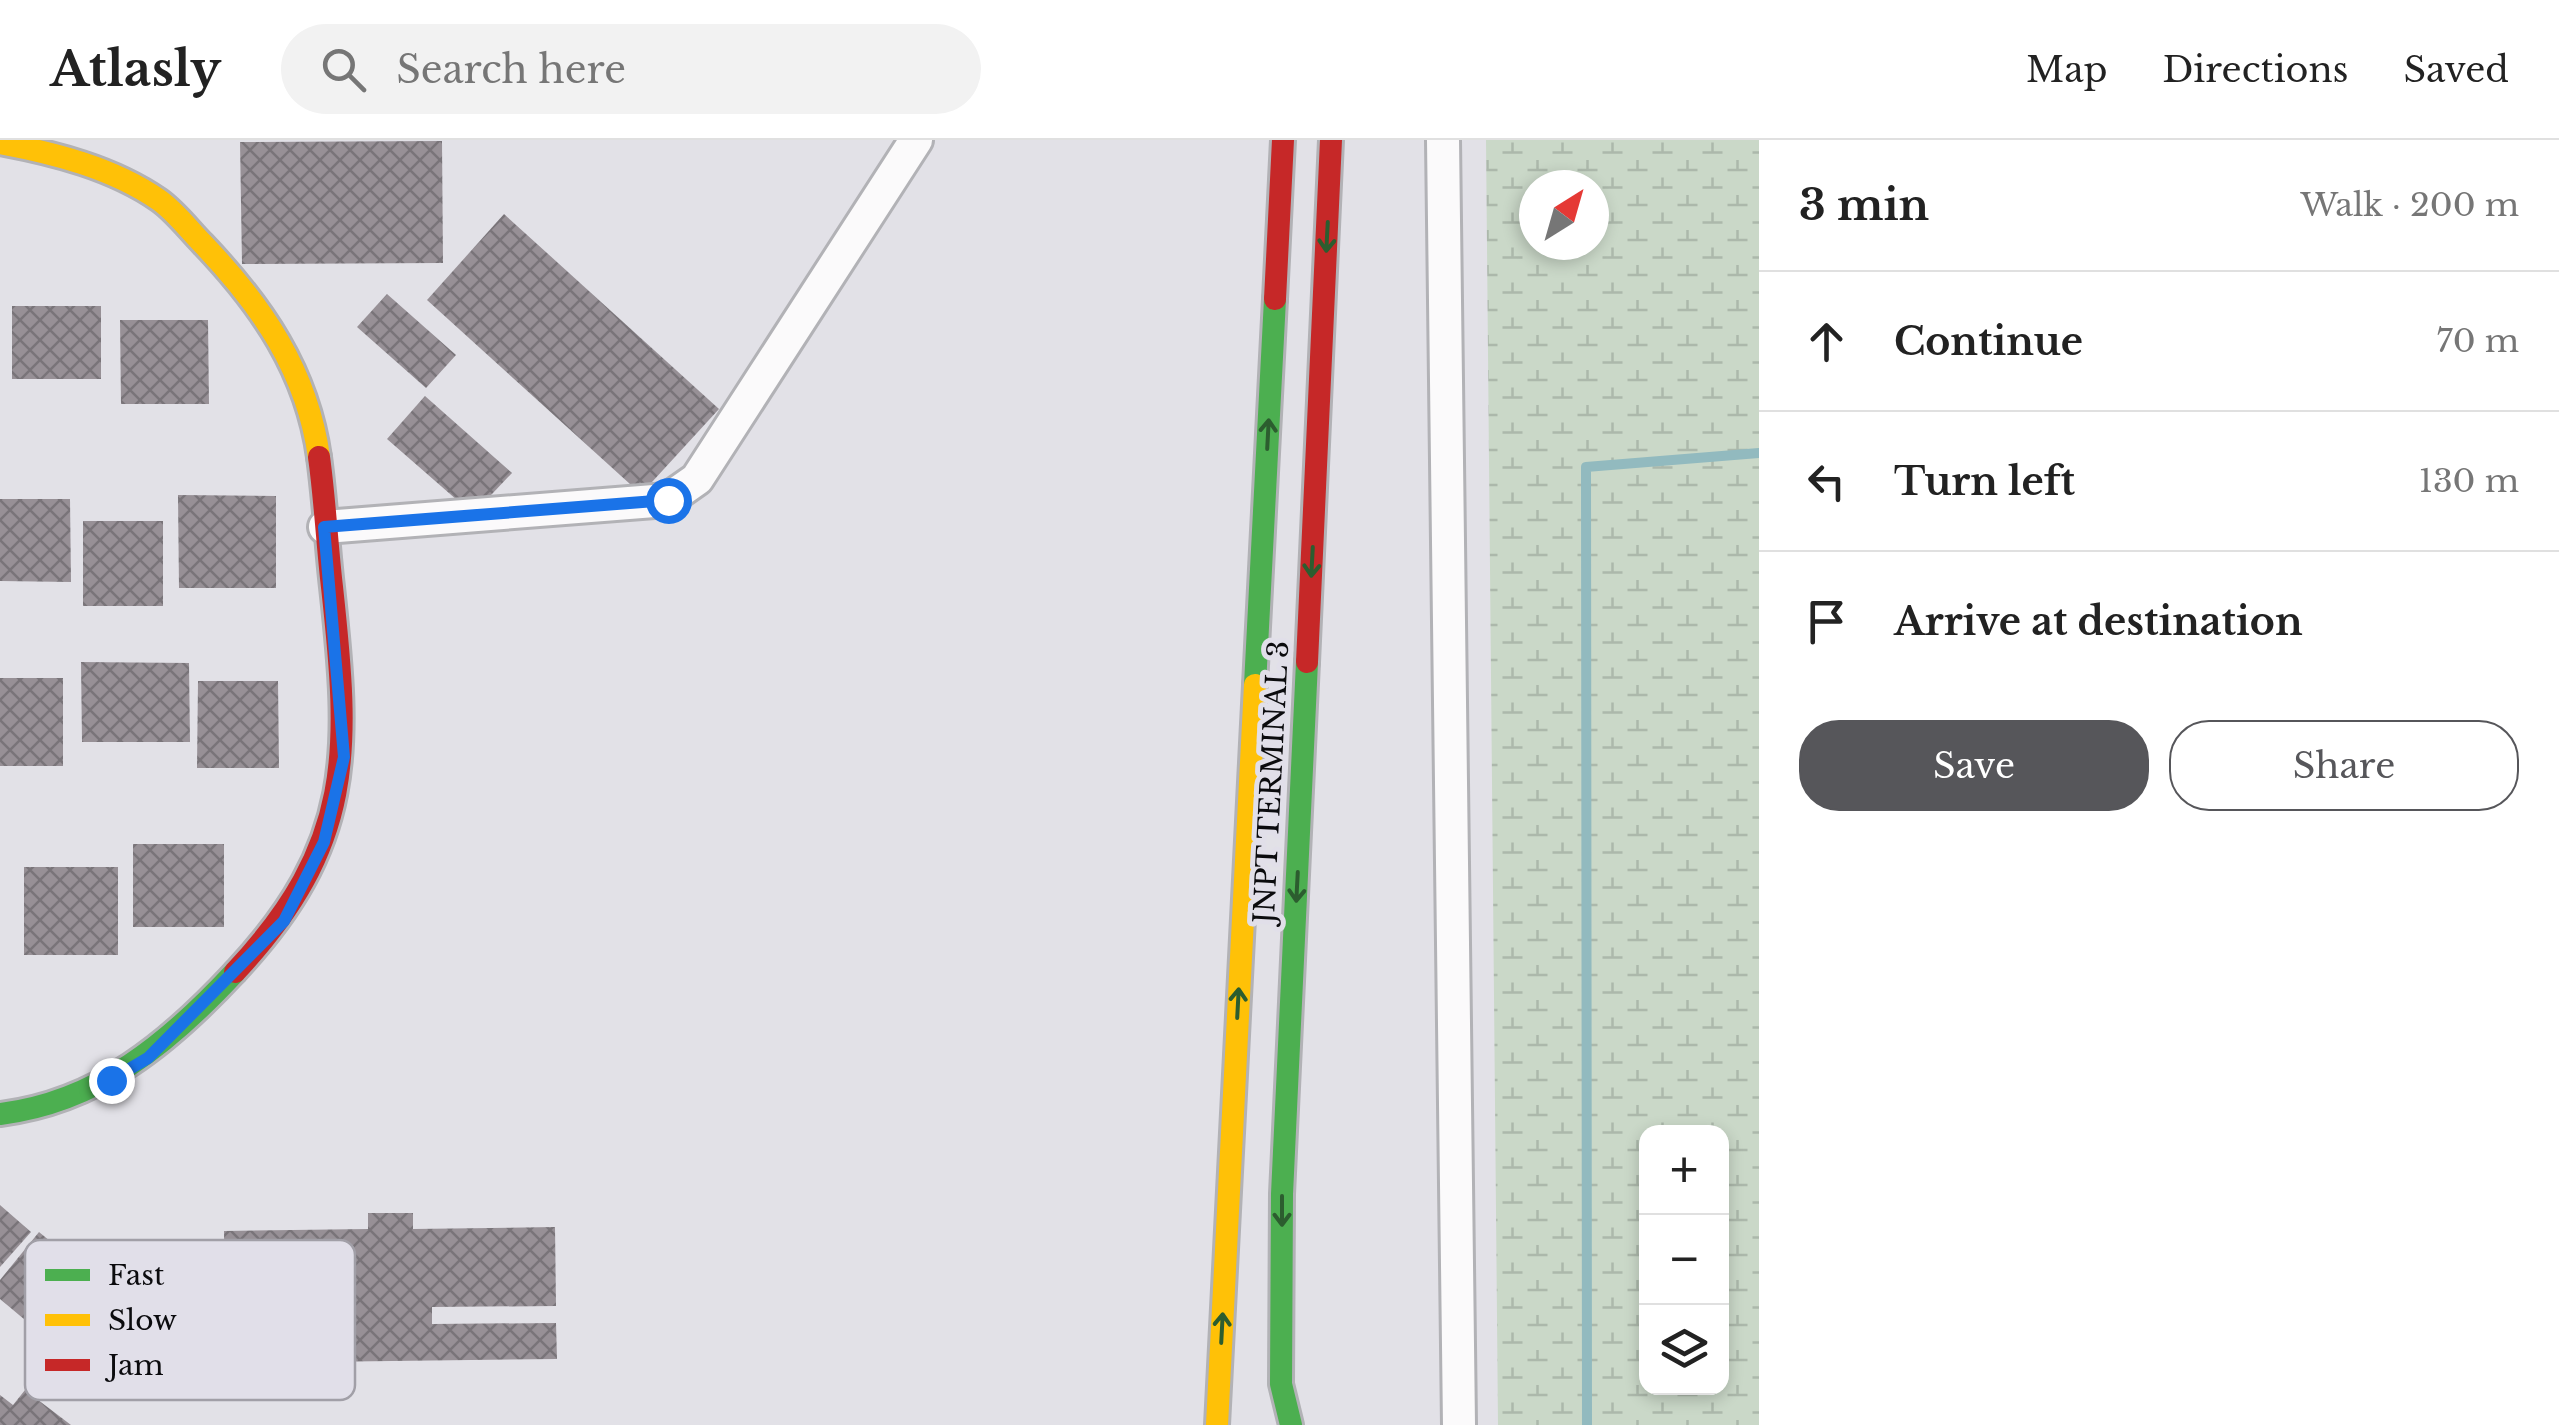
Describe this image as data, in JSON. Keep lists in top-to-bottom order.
{
  "streets": {
    "main road": ["JNPT TERMINAL 3"]
  },
  "legend": ["Fast", "Slow", "Jam"],
  "north": "top right",
  "page": {
    "header": "Atlasly",
    "search": "Search here",
    "nav": ["Map", "Directions", "Saved"],
    "heading": ["3 min", "Walk · 200 m"],
    "list": [
      ["Continue", "70 m"],
      ["Turn left", "130 m"],
      "Arrive at destination"
    ],
    "buttons": ["Save", "Share"],
    "map_buttons": ["+", "−"]
  }
}
